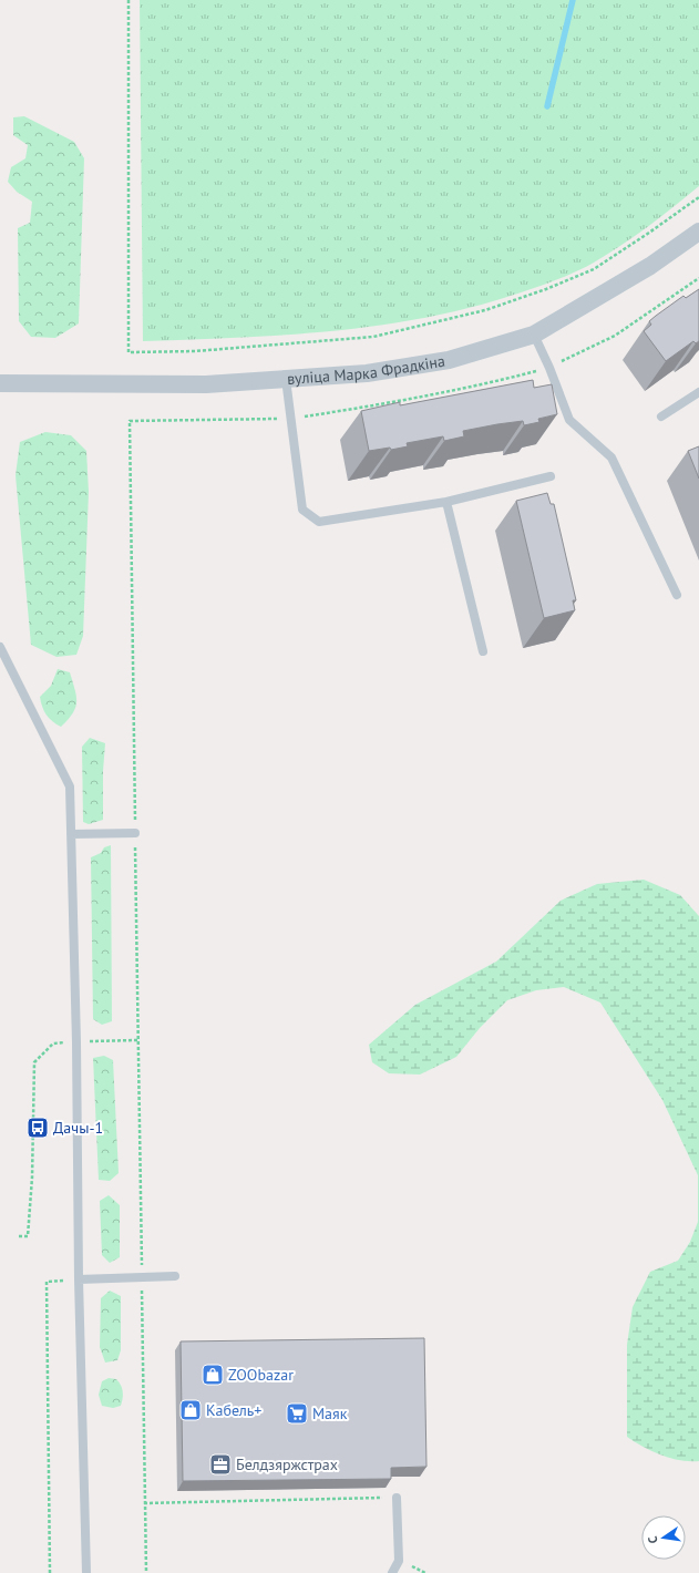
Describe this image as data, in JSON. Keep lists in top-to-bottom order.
{
  "streets": {
    "street": ["вуліца Марка Фрадкіна"]
  },
  "places": {
    "bus stop": ["Дачы-1"],
    "shop": ["ZOObazar", "Кабель+"],
    "supermarket": ["Маяк"],
    "office": ["Белдзяржстрах"]
  },
  "north": "left"
}
